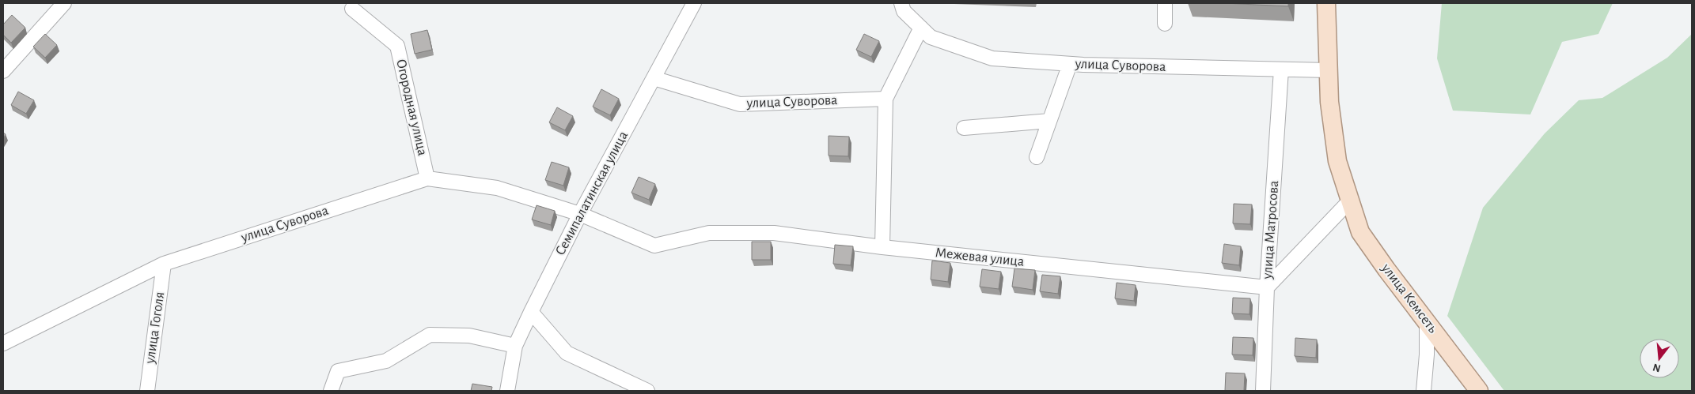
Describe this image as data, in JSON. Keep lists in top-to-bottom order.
{
  "streets": {
    "main road": ["улица Кемсеть"],
    "street": [
      "улица Суворова",
      "Огородная улица",
      "Семипалатинская улица",
      "улица Матросова",
      "Межевая улица",
      "улица Гоголя"
    ]
  },
  "crossings": [
    ["улица Суворова", "Огородная улица"],
    ["улица Суворова", "Семипалатинская улица"],
    ["улица Суворова", "улица Матросова"],
    ["улица Суворова", "Межевая улица"],
    ["улица Суворова", "улица Гоголя"],
    ["Семипалатинская улица", "Межевая улица"],
    ["улица Матросова", "Межевая улица"]
  ],
  "north": "bottom"
}
